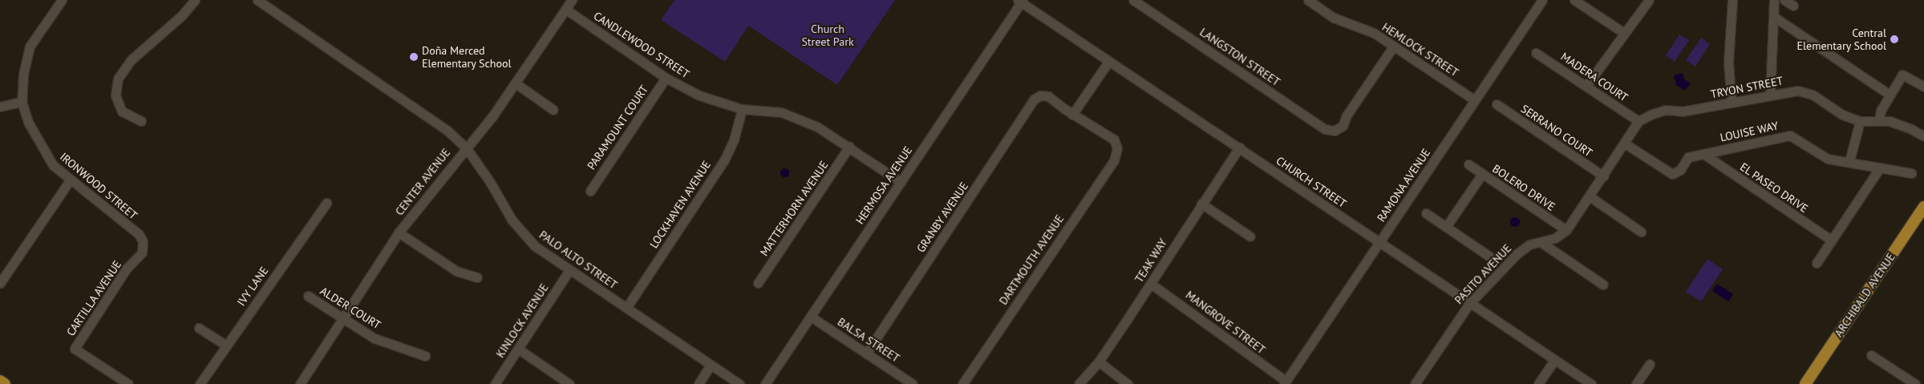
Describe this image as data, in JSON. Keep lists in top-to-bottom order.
{
  "streets": {
    "main road": ["ARCHIBALD AVENUE"],
    "street": [
      "CANDLEWOOD STREET",
      "HEMLOCK STREET",
      "LANGSTON STREET",
      "MADERA COURT",
      "TRYON STREET",
      "PARAMOUNT COURT",
      "SERRANO COURT",
      "LOUISE WAY",
      "CENTER AVENUE",
      "CHURCH STREET",
      "HERMOSA AVENUE",
      "RAMONA AVENUE",
      "IRONWOOD STREET",
      "BOLERO DRIVE",
      "EL PASEO DRIVE",
      "LOCKHAVEN AVENUE",
      "MATTERHORN AVENUE",
      "GRANBY AVENUE",
      "PALO ALTO STREET",
      "DARTMOUTH AVENUE",
      "TEAK WAY",
      "PASITO AVENUE",
      "IVY LANE",
      "CARTILLA AVENUE",
      "ALDER COURT",
      "KINLOCK AVENUE",
      "MANGROVE STREET",
      "BALSA STREET"
    ]
  },
  "crossings": [
    ["CANDLEWOOD STREET", "PARAMOUNT COURT"],
    ["CANDLEWOOD STREET", "CENTER AVENUE"],
    ["CANDLEWOOD STREET", "HERMOSA AVENUE"],
    ["CANDLEWOOD STREET", "LOCKHAVEN AVENUE"],
    ["CANDLEWOOD STREET", "MATTERHORN AVENUE"],
    ["HEMLOCK STREET", "LANGSTON STREET"],
    ["HEMLOCK STREET", "RAMONA AVENUE"],
    ["MADERA COURT", "TRYON STREET"],
    ["MADERA COURT", "PASITO AVENUE"],
    ["TRYON STREET", "PASITO AVENUE"],
    ["SERRANO COURT", "PASITO AVENUE"],
    ["LOUISE WAY", "EL PASEO DRIVE"],
    ["LOUISE WAY", "PASITO AVENUE"],
    ["CENTER AVENUE", "PALO ALTO STREET"],
    ["CENTER AVENUE", "ALDER COURT"],
    ["CHURCH STREET", "HERMOSA AVENUE"],
    ["CHURCH STREET", "RAMONA AVENUE"],
    ["CHURCH STREET", "TEAK WAY"],
    ["CHURCH STREET", "PASITO AVENUE"],
    ["HERMOSA AVENUE", "BALSA STREET"],
    ["RAMONA AVENUE", "MANGROVE STREET"],
    ["IRONWOOD STREET", "CARTILLA AVENUE"],
    ["BOLERO DRIVE", "PASITO AVENUE"],
    ["LOCKHAVEN AVENUE", "PALO ALTO STREET"],
    ["GRANBY AVENUE", "DARTMOUTH AVENUE"],
    ["GRANBY AVENUE", "BALSA STREET"],
    ["PALO ALTO STREET", "KINLOCK AVENUE"],
    ["TEAK WAY", "MANGROVE STREET"]
  ],
  "parks": ["Church Street Park"],
  "places": ["Central Elementary School", "Doña Merced Elementary School"]
}
